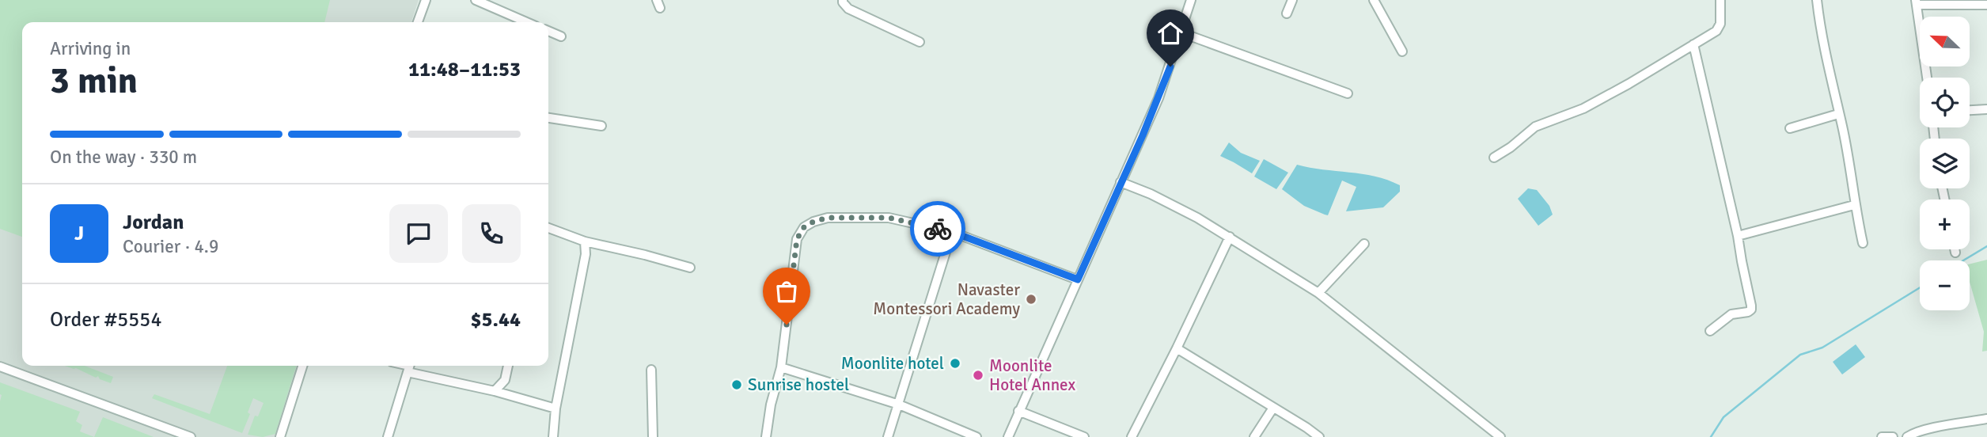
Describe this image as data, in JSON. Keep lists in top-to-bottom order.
{
  "places": [
    "Navaster Montessori Academy",
    "Moonlite hotel",
    "Moonlite Hotel Annex",
    "Sunrise hostel"
  ],
  "north": "top left",
  "page": {
    "map_buttons": ["+", "−"],
    "heading": ["3 min", "Arriving in", "11:48–11:53"],
    "panel": [
      "Jordan",
      "Courier · 4.9",
      "Order #5554",
      "$5.44"
    ],
    "bar": "On the way · 330 m",
    "round": "J"
  }
}
